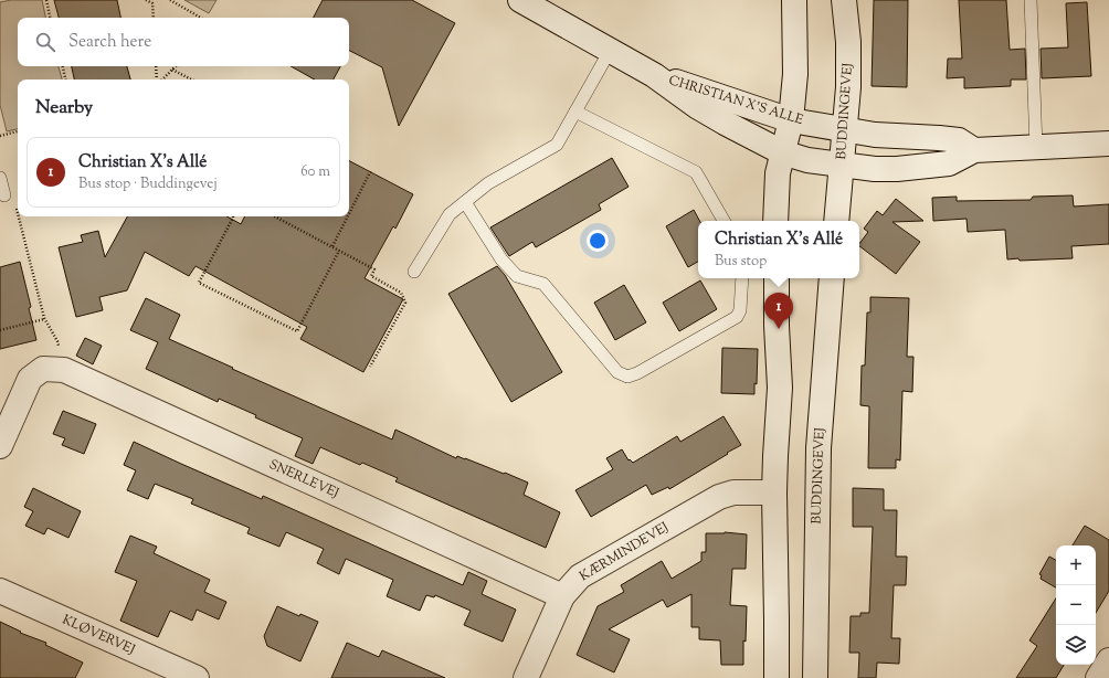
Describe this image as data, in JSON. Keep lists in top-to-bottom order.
{
  "streets": {
    "street": [
      "CHRISTIAN X'S ALLE",
      "BUDDINGEVEJ",
      "SNERLEVEJ",
      "KÆRMINDEVEJ",
      "KLØVERVEJ"
    ]
  },
  "crossings": [
    ["CHRISTIAN X'S ALLE", "BUDDINGEVEJ"],
    ["SNERLEVEJ", "KÆRMINDEVEJ"]
  ],
  "page": {
    "search": "Search here",
    "heading": "Nearby",
    "list": [
      {
        "mark": "1",
        "name": "Christian X's Allé",
        "note": "Bus stop · Buddingevej",
        "value": "60 m"
      }
    ],
    "popup": ["Christian X's Allé", "Bus stop"],
    "pins": "1",
    "map_buttons": ["+", "−"]
  }
}
